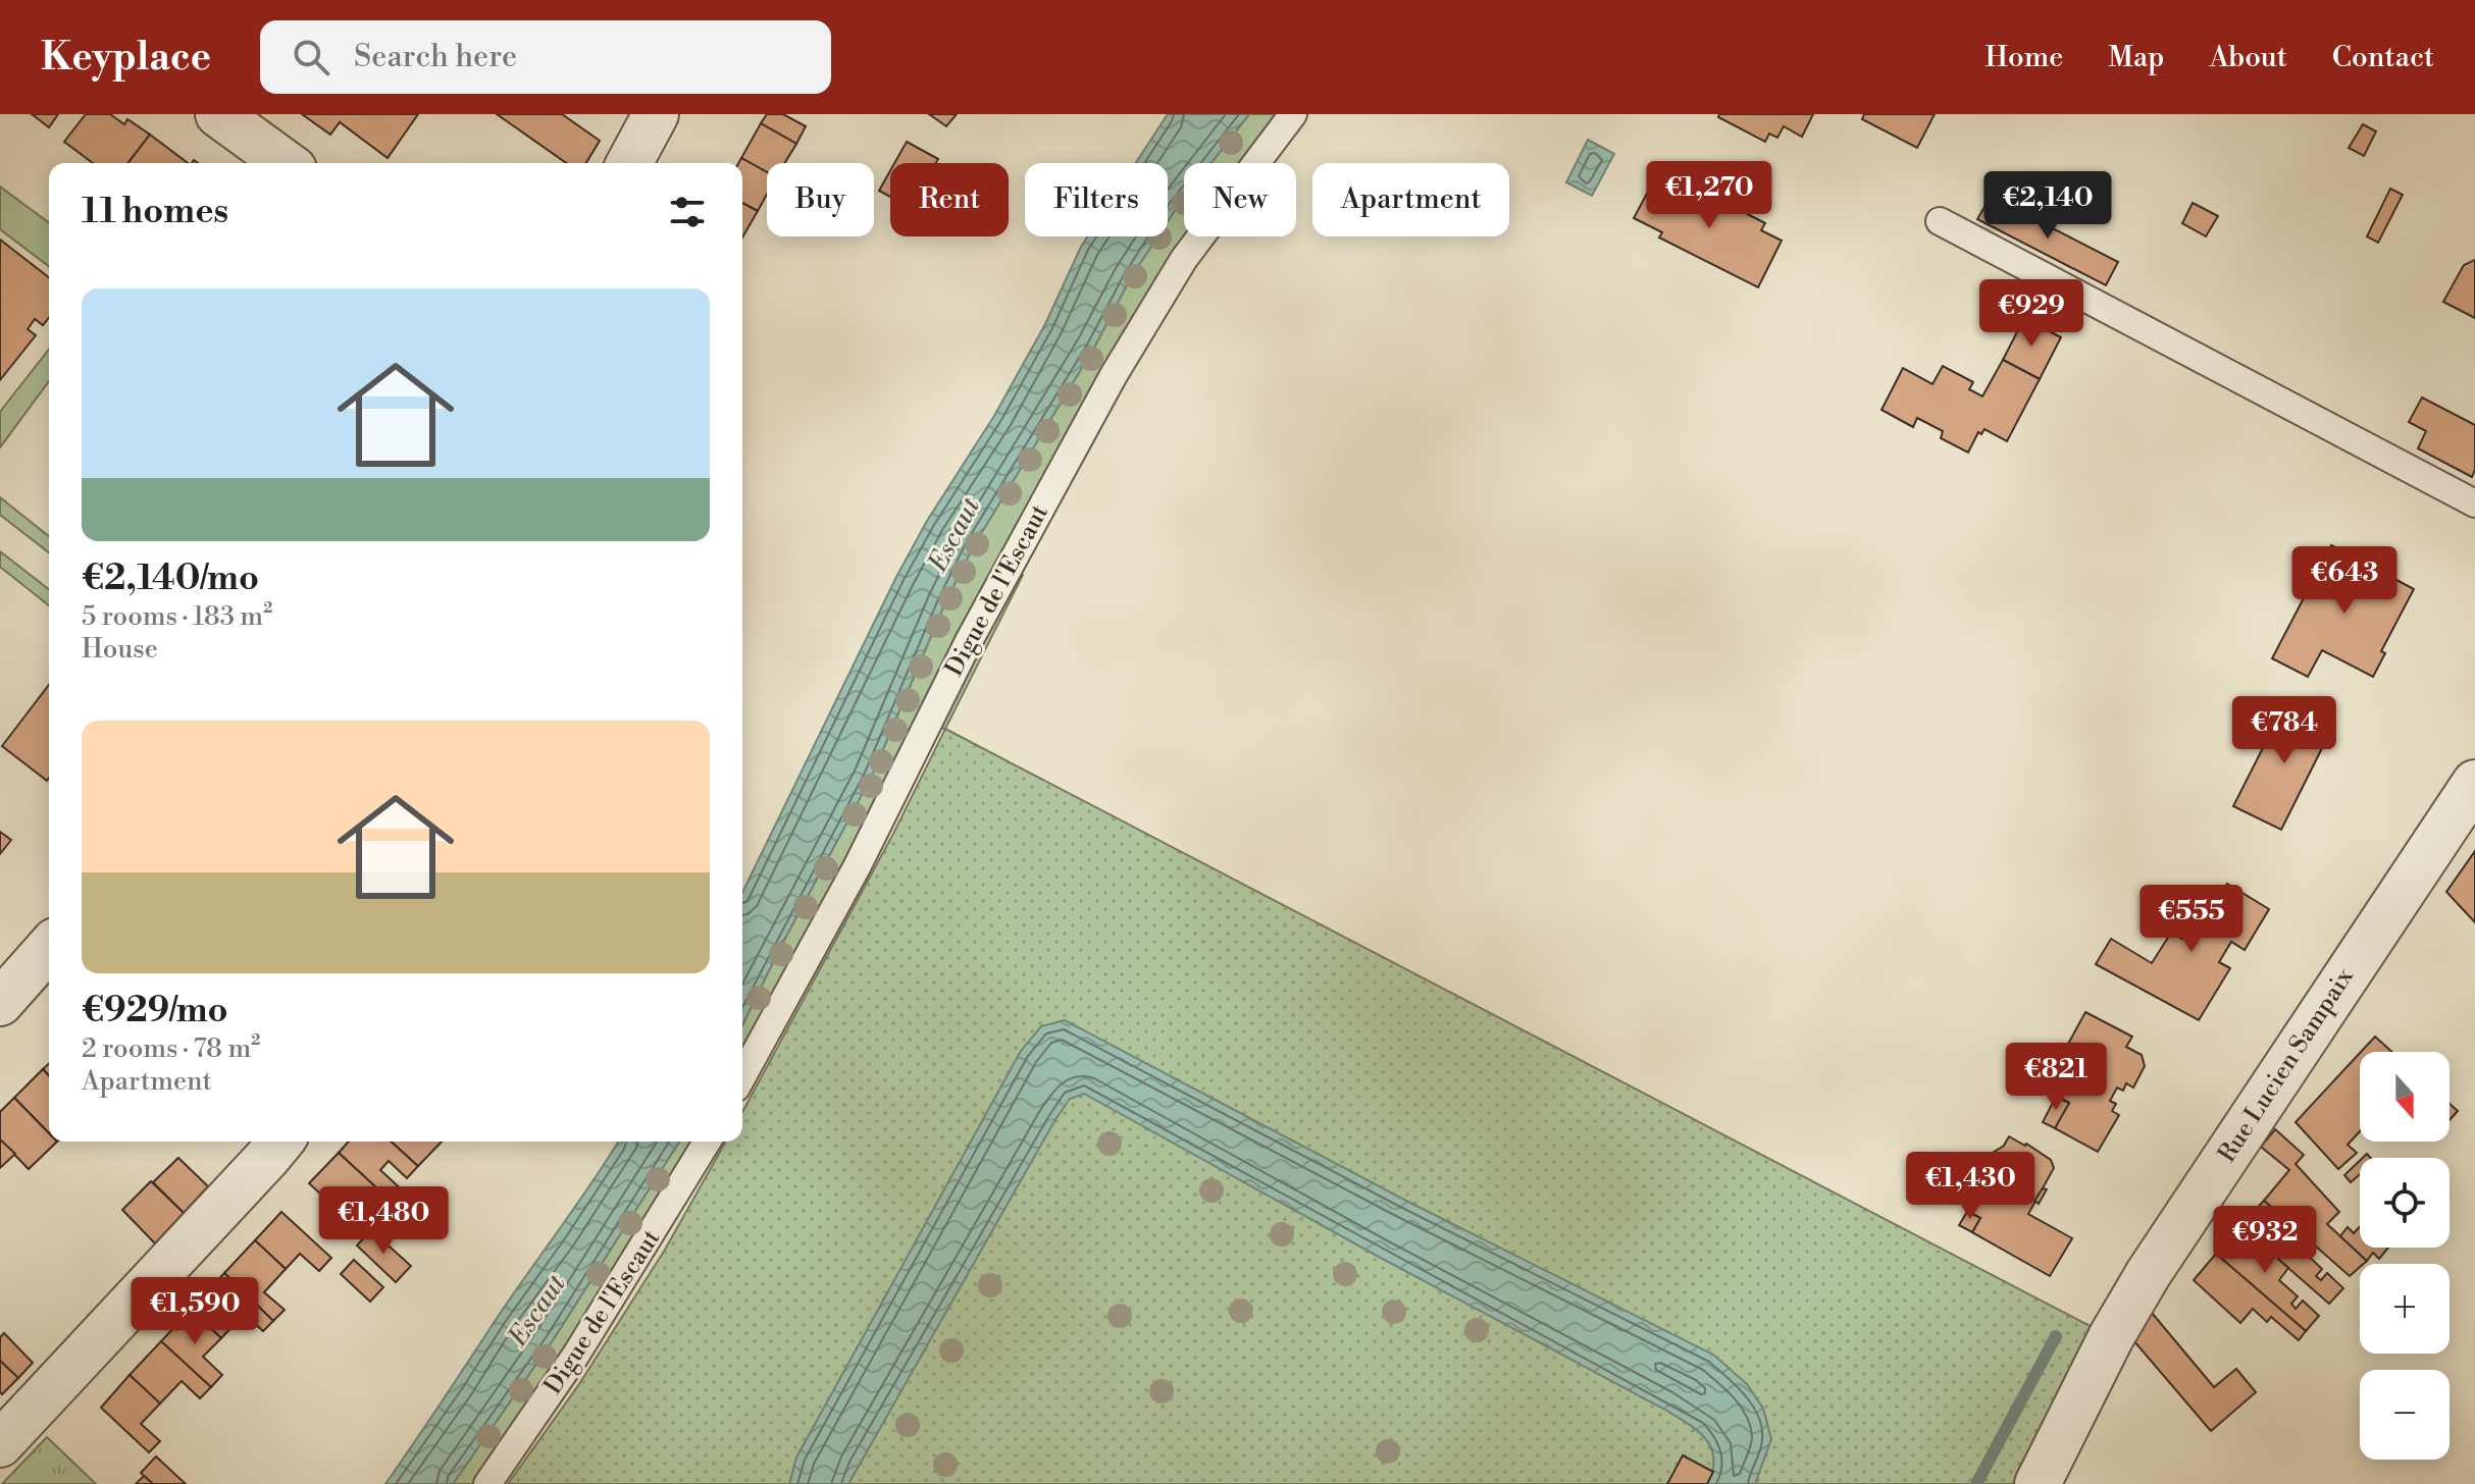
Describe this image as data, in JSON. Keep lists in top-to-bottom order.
{
  "streets": {
    "street": ["Rue Lucien Sampaix"],
    "lane": ["Digue de l'Escaut"]
  },
  "water": ["Escaut"],
  "north": "bottom",
  "page": {
    "header": "Keyplace",
    "search": "Search here",
    "nav": [
      "Home",
      "Map",
      "About",
      "Contact"
    ],
    "price": [
      "€1,270",
      "€2,140",
      "€929",
      "€643",
      "€784",
      "€555",
      "€821",
      "€1,430",
      "€1,480",
      "€932",
      "€1,590"
    ],
    "chip": [
      "Buy",
      "Rent",
      "Filters",
      "New",
      "Apartment"
    ],
    "heading": "11 homes",
    "list": [
      {
        "name": "€2,140/mo",
        "note": "5 rooms · 183 m² · House"
      },
      {
        "name": "€929/mo",
        "note": "2 rooms · 78 m² · Apartment"
      }
    ],
    "map_buttons": ["+", "−"]
  }
}
